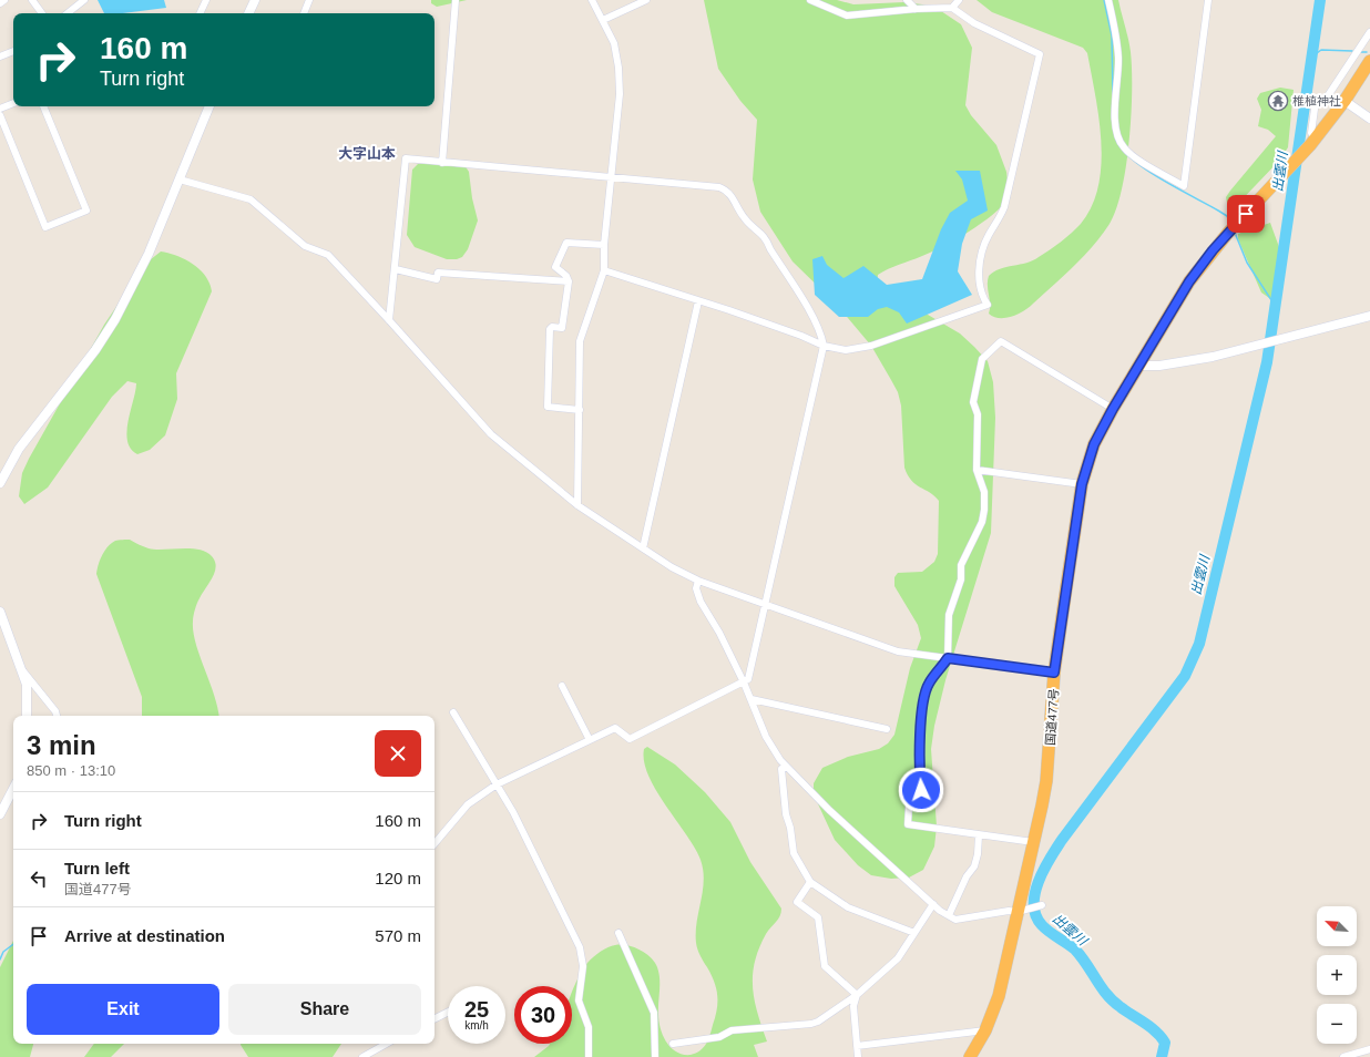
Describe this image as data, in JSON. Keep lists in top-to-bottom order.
{
  "streets": {
    "highway": ["国道477号"]
  },
  "districts": ["大字山本"],
  "water": ["出雲川"],
  "places": {
    "temple": ["椎植神社"]
  },
  "north": "top left",
  "page": {
    "turn": ["160 m", "Turn right"],
    "heading": ["3 min", "850 m · 13:10"],
    "list": [
      {
        "name": "Turn right",
        "value": "160 m"
      },
      {
        "name": "Turn left",
        "note": "国道477号",
        "value": "120 m"
      },
      {
        "name": "Arrive at destination",
        "value": "570 m"
      }
    ],
    "map_buttons": ["+", "−"],
    "buttons": ["Exit", "Share"],
    "speed": "25 km/h",
    "limit": "30"
  }
}
